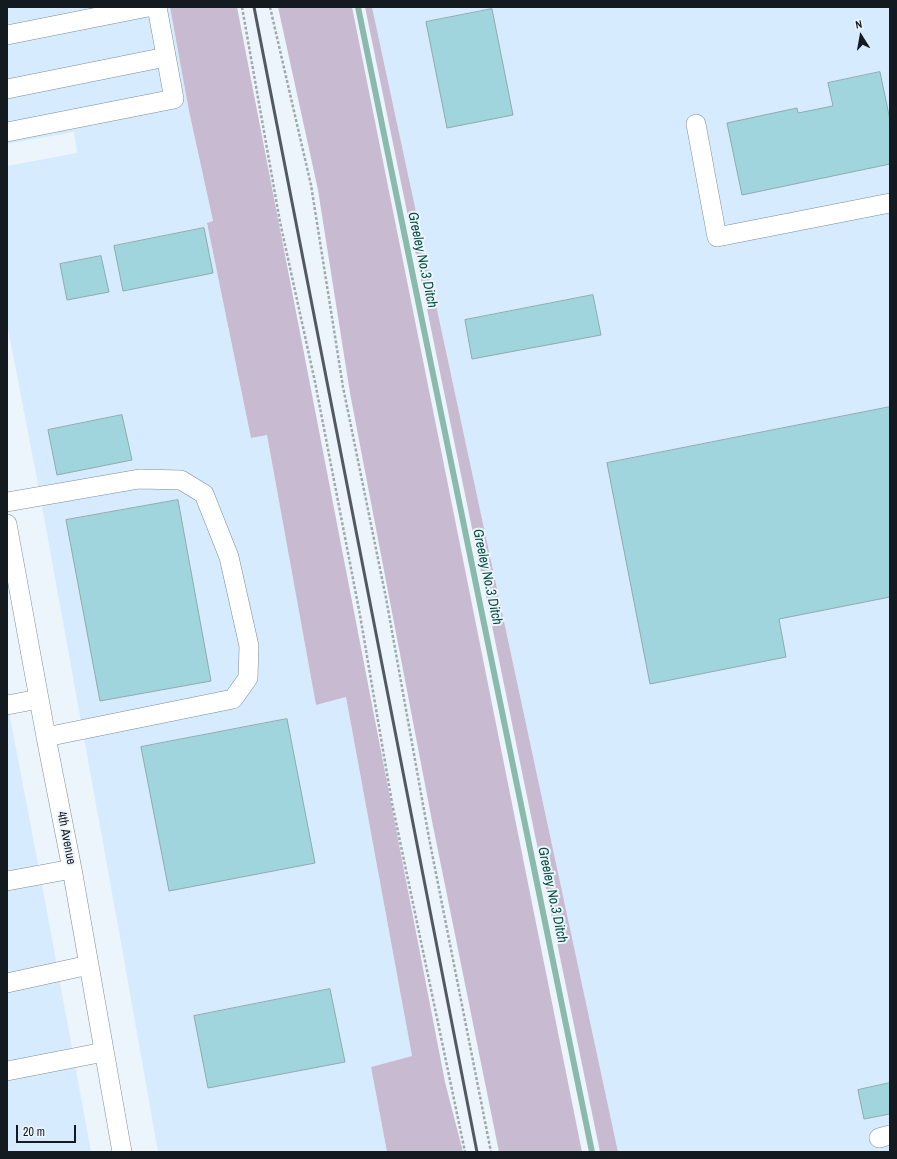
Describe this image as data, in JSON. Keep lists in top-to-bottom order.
{
  "streets": {
    "street": ["4th Avenue"]
  },
  "water": ["Greeley No.3 Ditch"],
  "scale_bar": "20 m",
  "north": "top"
}
